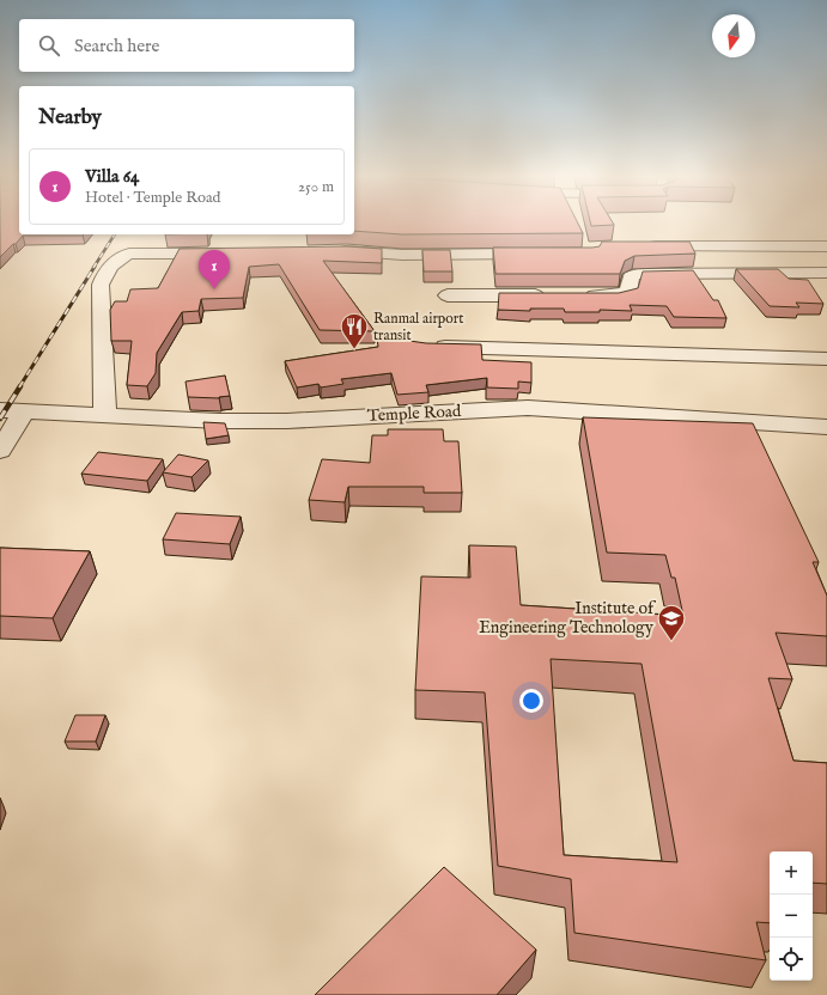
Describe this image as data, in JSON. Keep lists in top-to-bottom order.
{
  "streets": {
    "street": ["Temple Road"]
  },
  "places": {
    "restaurant": ["Ranmal airport transit"],
    "school or university": ["Institute of Engineering Technology"]
  },
  "north": "bottom",
  "page": {
    "search": "Search here",
    "heading": "Nearby",
    "list": [
      {
        "mark": "1",
        "name": "Villa 64",
        "note": "Hotel · Temple Road",
        "value": "250 m"
      }
    ],
    "pins": "1",
    "map_buttons": ["+", "−"]
  }
}
